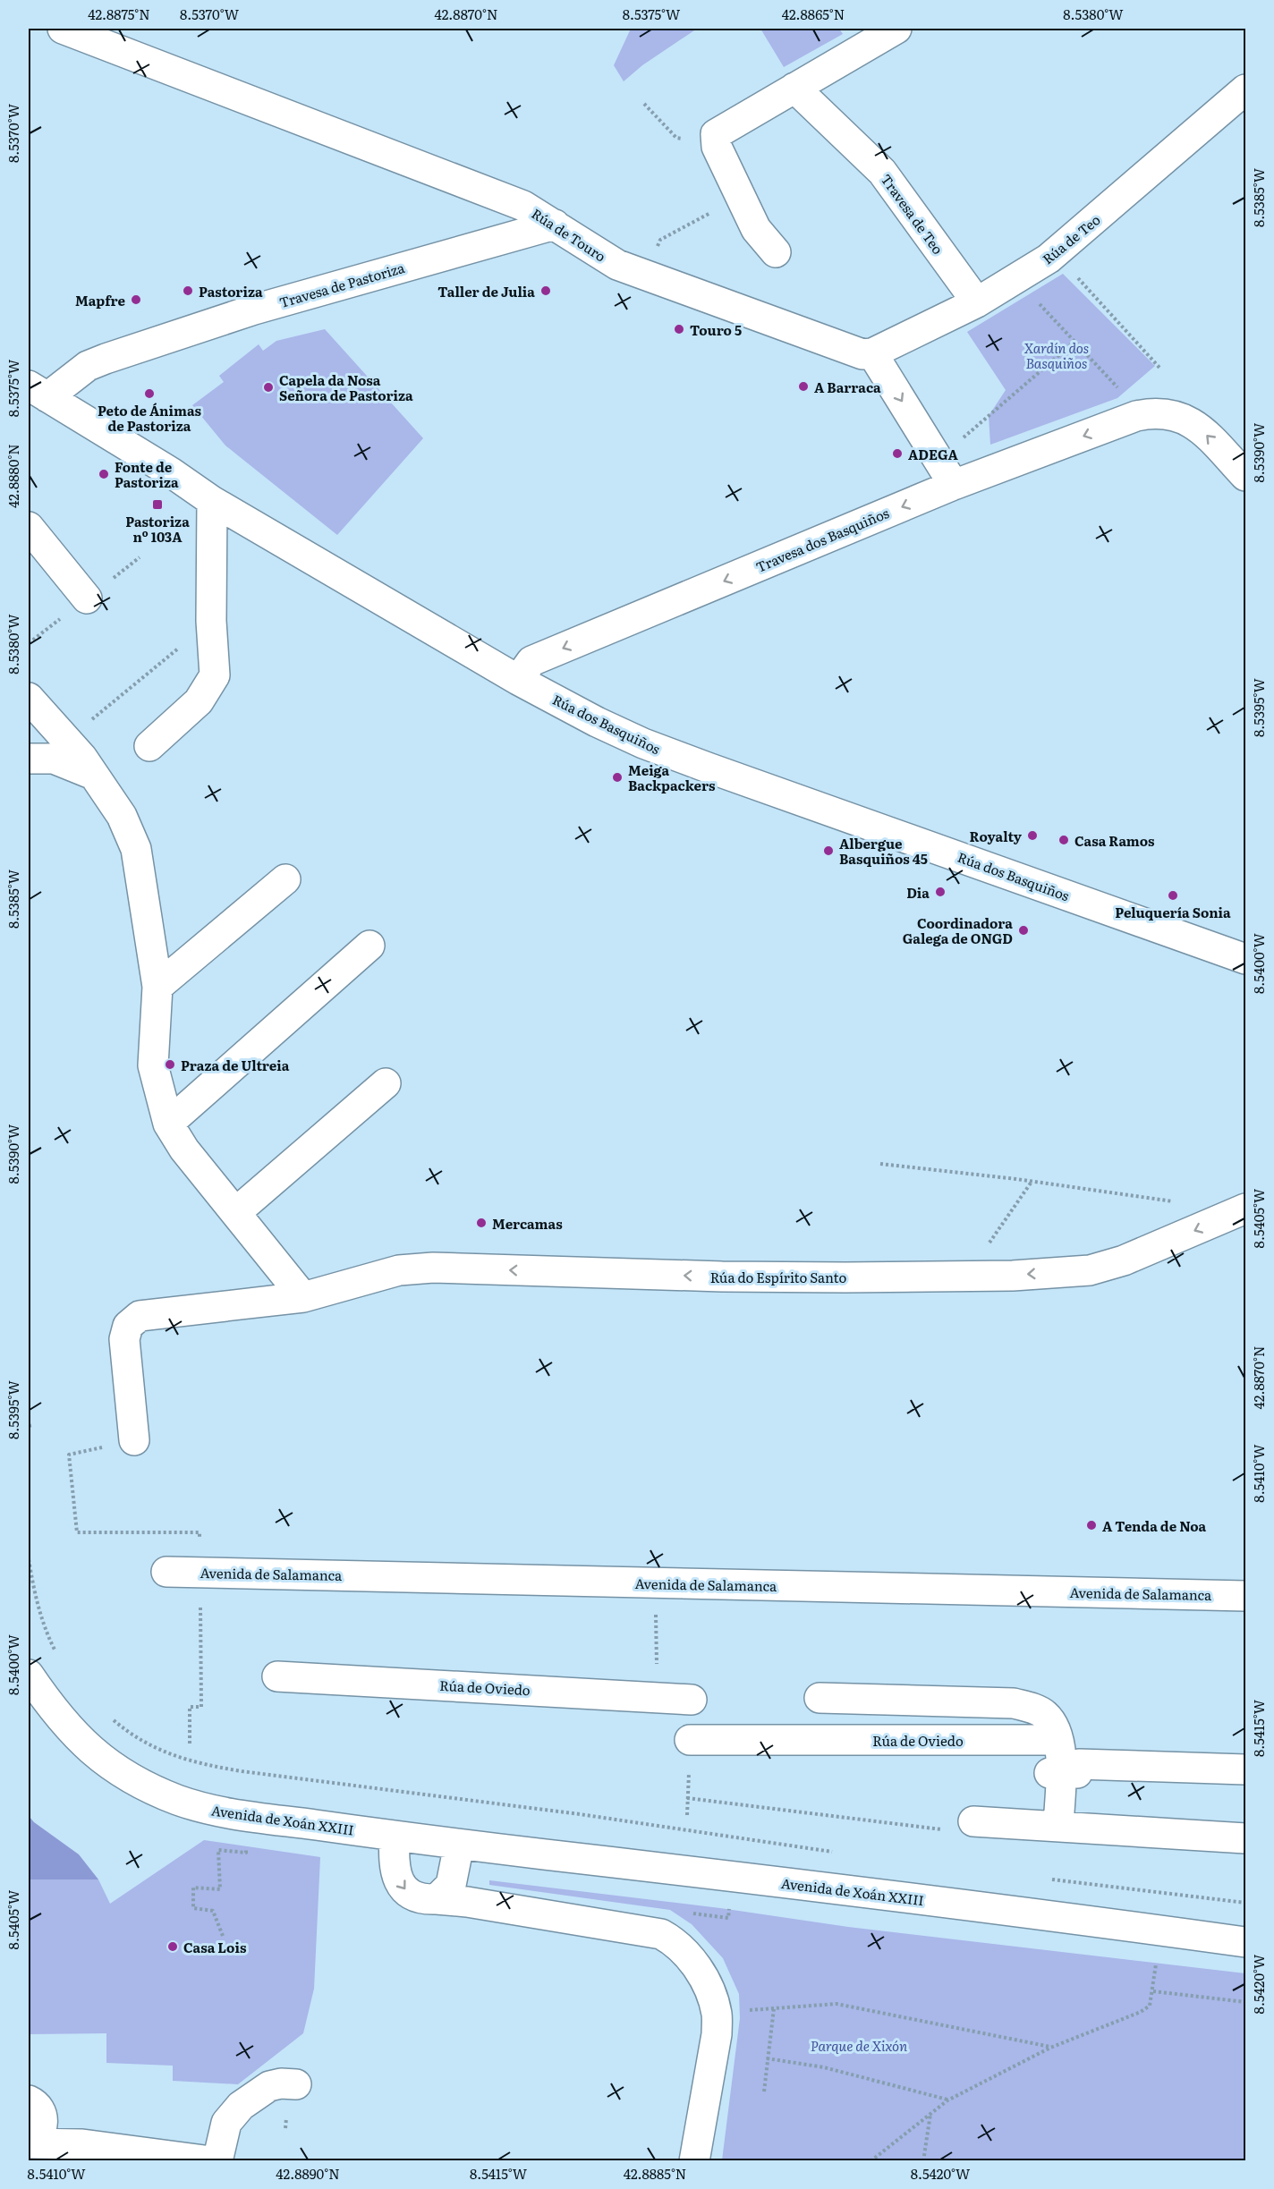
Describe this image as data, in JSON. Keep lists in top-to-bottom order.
{
  "streets": {
    "street": [
      "Travesa de Teo",
      "Rúa de Touro",
      "Rúa de Teo",
      "Travesa de Pastoriza",
      "Travesa dos Basquiños",
      "Rúa dos Basquiños",
      "Rúa do Espírito Santo",
      "Avenida de Salamanca",
      "Rúa de Oviedo",
      "Avenida de Xoán XXIII"
    ]
  },
  "crossings": [
    ["Travesa de Teo", "Rúa de Teo"],
    ["Rúa de Touro", "Rúa de Teo"],
    ["Rúa de Touro", "Travesa de Pastoriza"],
    ["Travesa de Pastoriza", "Rúa dos Basquiños"],
    ["Travesa dos Basquiños", "Rúa dos Basquiños"]
  ],
  "one_way": ["Travesa dos Basquiños", "Rúa do Espírito Santo"],
  "parks": ["Xardín dos Basquiños", "Parque de Xixón"],
  "places": {
    "other": [
      "Pastoriza",
      "Taller de Julia",
      "Mapfre",
      "Touro 5",
      "A Barraca",
      "Capela da Nosa Señora de Pastoriza",
      "Peto de Ánimas de Pastoriza",
      "ADEGA",
      "Fonte de Pastoriza",
      "Meiga Backpackers",
      "Royalty",
      "Casa Ramos",
      "Albergue Basquiños 45",
      "Dia",
      "Peluquería Sonia",
      "Coordinadora Galega de ONGD",
      "Praza de Ultreia",
      "Mercamas",
      "A Tenda de Noa",
      "Casa Lois"
    ],
    "transit": ["Pastoriza nº 103A"]
  },
  "coordinates": [
    "42.8875°N",
    "8.5370°W",
    "42.8870°N",
    "8.5375°W",
    "42.8865°N",
    "8.5380°W",
    "8.5385°W",
    "8.5390°W",
    "42.8880°N",
    "8.5395°W",
    "8.5400°W",
    "8.5405°W",
    "8.5410°W",
    "8.5415°W",
    "8.5420°W",
    "42.8890°N",
    "42.8885°N"
  ]
}
